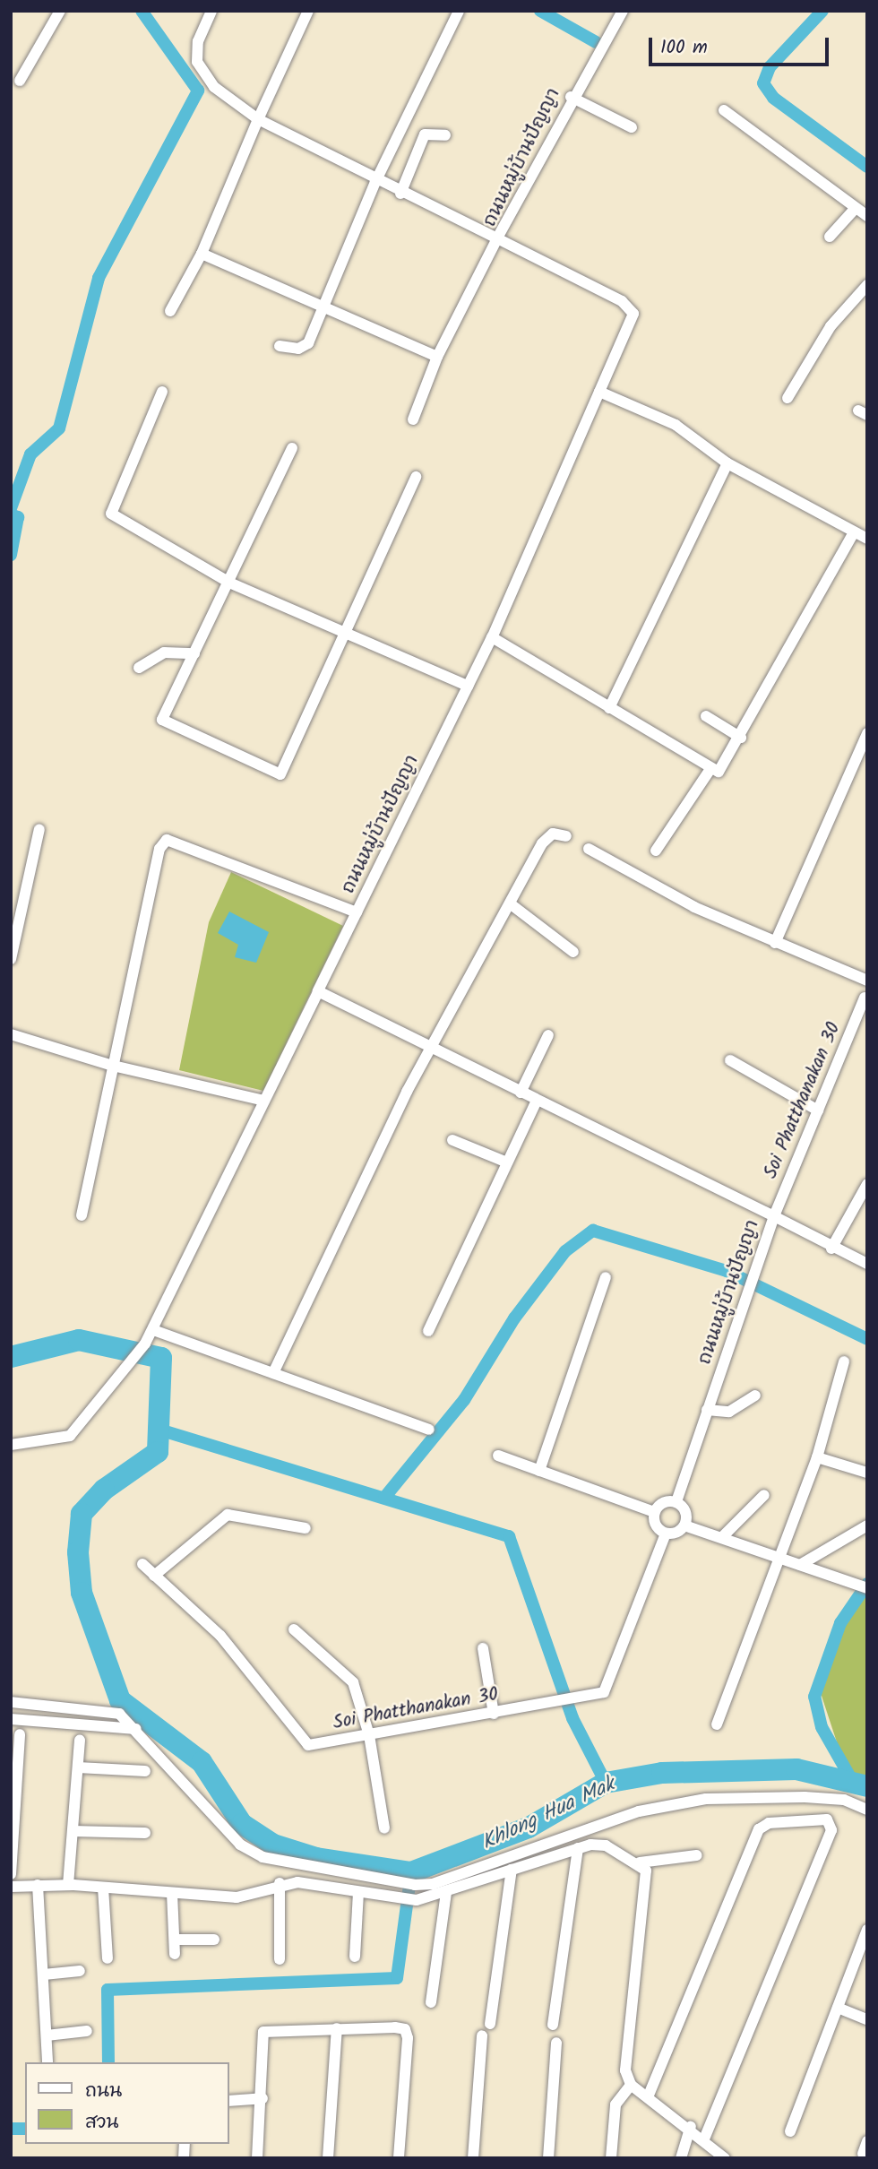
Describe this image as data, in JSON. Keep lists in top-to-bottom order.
{
  "streets": {
    "street": ["ถนนหมู่บ้านปัญญา", "Soi Phatthanakan 30"]
  },
  "crossings": [
    ["ถนนหมู่บ้านปัญญา", "Soi Phatthanakan 30"]
  ],
  "water": ["Khlong Hua Mak"],
  "legend": ["ถนน", "สวน"],
  "scale_bar": "100 m"
}
